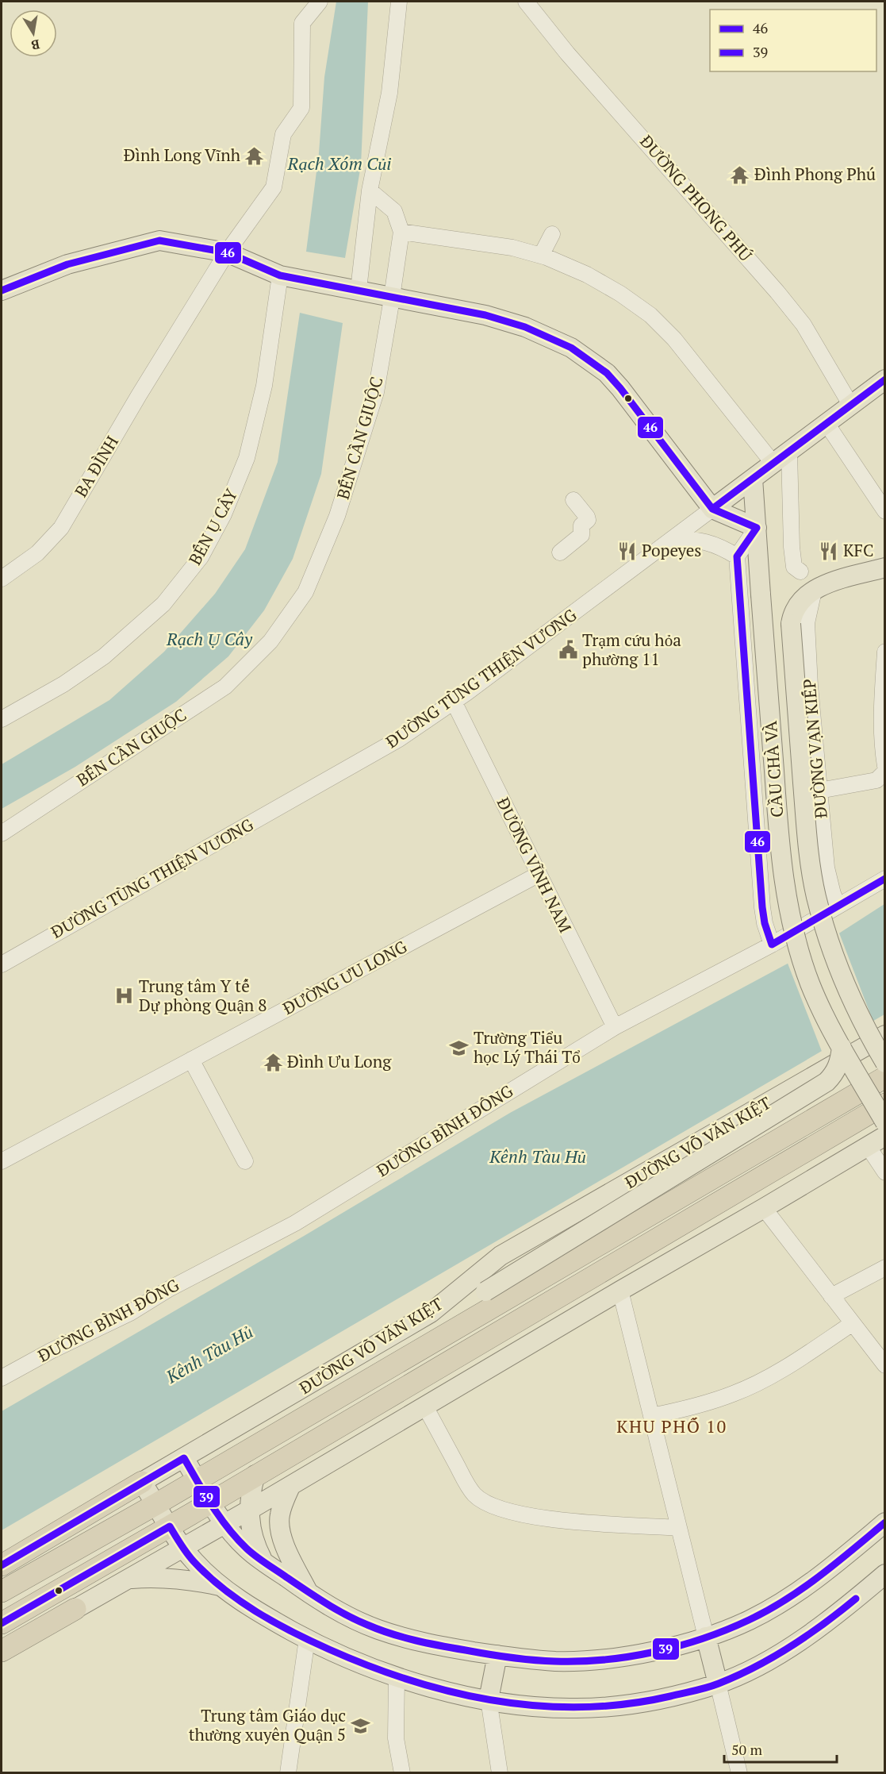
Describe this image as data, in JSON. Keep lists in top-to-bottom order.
{
  "streets": {
    "highway": ["ĐƯỜNG VÕ VĂN KIỆT"],
    "main road": ["ĐƯỜNG TÙNG THIỆN VƯƠNG", "CẦU CHÀ VÀ"],
    "street": [
      "ĐƯỜNG PHONG PHÚ",
      "BẾN CẦN GIUỘC",
      "BA ĐÌNH",
      "BẾN Ụ CÂY",
      "ĐƯỜNG VẠN KIẾP",
      "ĐƯỜNG VĨNH NAM",
      "ĐƯỜNG ƯU LONG",
      "ĐƯỜNG BÌNH ĐÔNG"
    ]
  },
  "crossings": [
    ["ĐƯỜNG PHONG PHÚ", "ĐƯỜNG TÙNG THIỆN VƯƠNG"],
    ["ĐƯỜNG TÙNG THIỆN VƯƠNG", "CẦU CHÀ VÀ"],
    ["ĐƯỜNG TÙNG THIỆN VƯƠNG", "ĐƯỜNG VĨNH NAM"],
    ["ĐƯỜNG VẠN KIẾP", "CẦU CHÀ VÀ"],
    ["ĐƯỜNG VẠN KIẾP", "ĐƯỜNG BÌNH ĐÔNG"],
    ["CẦU CHÀ VÀ", "ĐƯỜNG VÕ VĂN KIỆT"],
    ["ĐƯỜNG VĨNH NAM", "ĐƯỜNG ƯU LONG"],
    ["ĐƯỜNG VĨNH NAM", "ĐƯỜNG BÌNH ĐÔNG"]
  ],
  "districts": ["KHU PHỐ 10"],
  "water": ["Rạch Xóm Củi", "Rạch Ụ Cây", "Kênh Tàu Hủ"],
  "places": {
    "temple": ["Đình Long Vĩnh", "Đình Phong Phú", "Đình Ưu Long"],
    "restaurant": ["Popeyes", "KFC"],
    "public building": ["Trạm cứu hỏa phường 11"],
    "hospital": ["Trung tâm Y tế Dự phòng Quận 8"],
    "school or university": ["Trường Tiểu học Lý Thái Tổ", "Trung tâm Giáo dục thường xuyên Quận 5"]
  },
  "lines": ["transit line 46", "transit line 39"],
  "legend": ["46", "39"],
  "scale_bar": "50 m",
  "north": "bottom"
}
